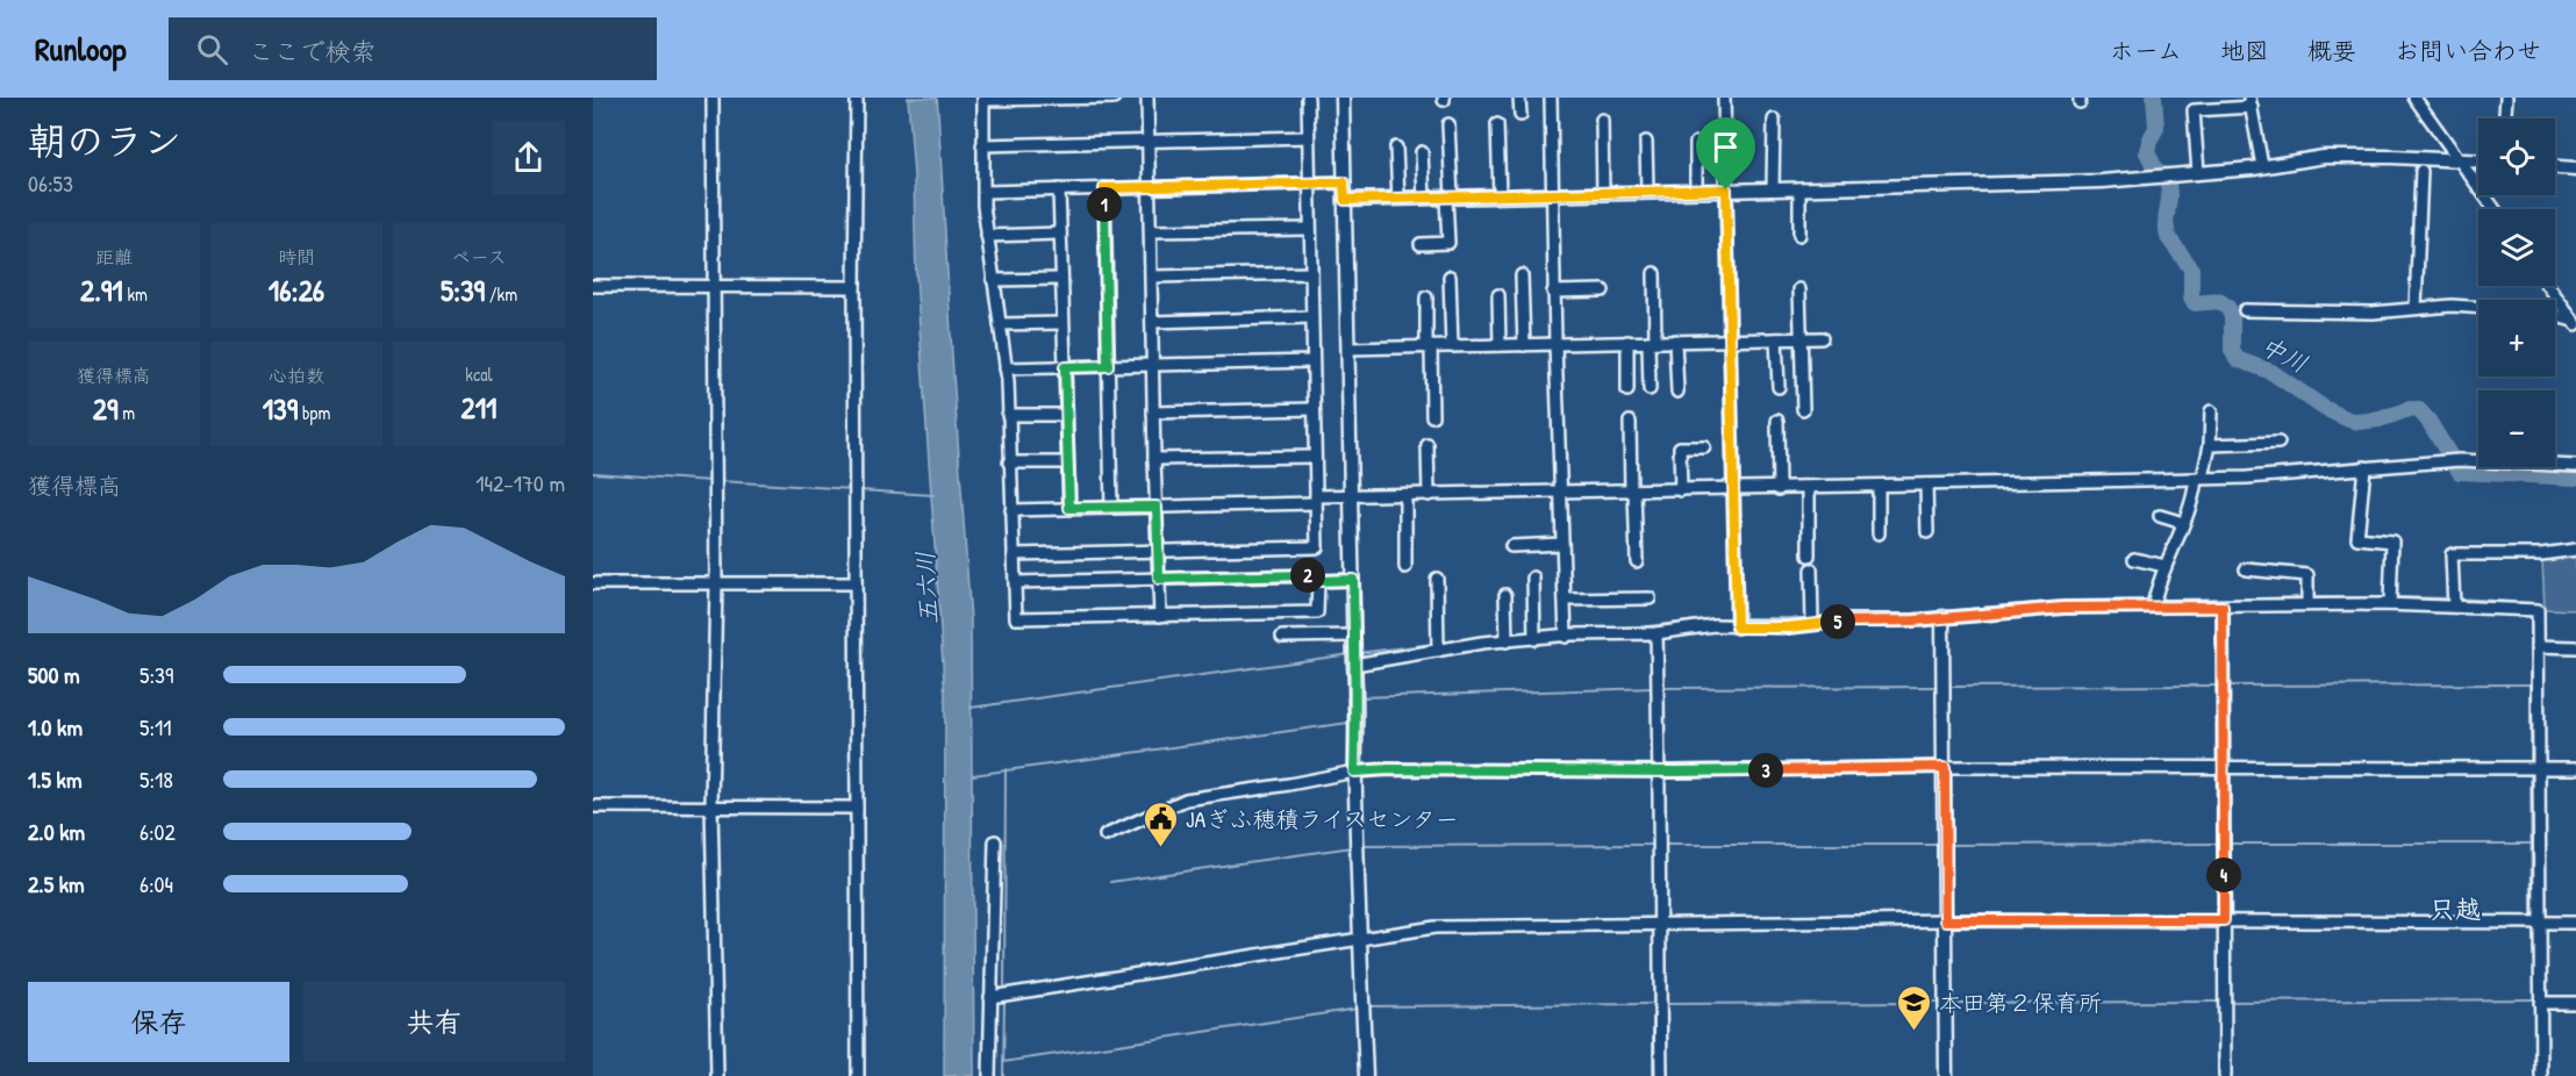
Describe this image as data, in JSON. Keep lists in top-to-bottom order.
{
  "districts": ["只越"],
  "water": ["中川", "五六川"],
  "places": {
    "public building": ["JAぎふ穂積ライスセンター"],
    "school or university": ["本田第２保育所"]
  },
  "page": {
    "header": "Runloop",
    "search": "ここで検索",
    "nav": [
      "ホーム",
      "地図",
      "概要",
      "お問い合わせ"
    ],
    "heading": ["朝のラン", "06:53"],
    "map_buttons": ["+", "−"],
    "pins": [
      "1",
      "2",
      "5",
      "3",
      "4"
    ],
    "stats": [
      ["距離", "2.91 km"],
      ["時間", "16:26"],
      ["ペース", "5:39 /km"],
      ["獲得標高", "29 m"],
      ["心拍数", "139 bpm"],
      ["kcal", "211"]
    ],
    "chart": ["獲得標高", "142–170 m"],
    "list": [
      {
        "name": "500 m",
        "note": "5:39"
      },
      {
        "name": "1.0 km",
        "note": "5:11"
      },
      {
        "name": "1.5 km",
        "note": "5:18"
      },
      {
        "name": "2.0 km",
        "note": "6:02"
      },
      {
        "name": "2.5 km",
        "note": "6:04"
      }
    ],
    "buttons": ["保存", "共有"]
  }
}
